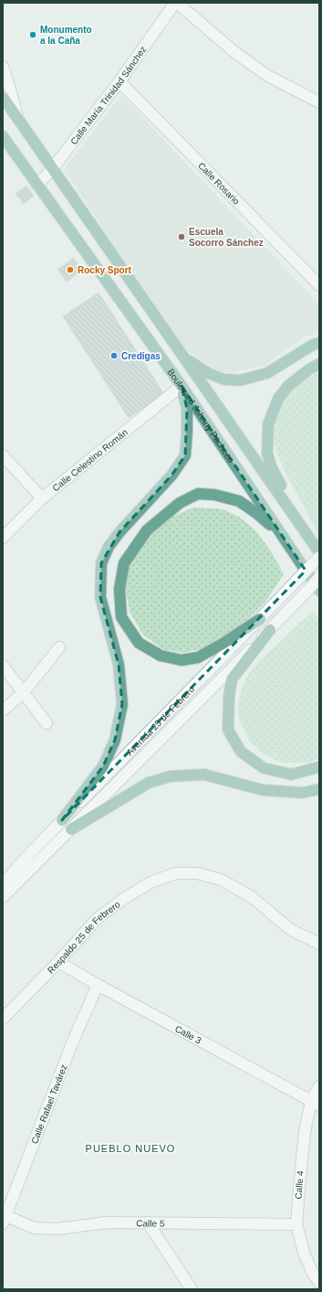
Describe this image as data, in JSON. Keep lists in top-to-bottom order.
{
  "streets": {
    "main road": ["Boulevard Johnny Pacheco"],
    "street": [
      "Calle María Trinidad Sánchez",
      "Calle Rosario",
      "Calle Celestino Román",
      "Avenida 25 de Febrero",
      "Respaldo 25 de Febrero",
      "Calle 3",
      "Calle Rafael Tavárez",
      "Calle 4",
      "Calle 5"
    ]
  },
  "crossings": [
    ["Calle María Trinidad Sánchez", "Calle Rosario"],
    ["Calle María Trinidad Sánchez", "Boulevard Johnny Pacheco"],
    ["Boulevard Johnny Pacheco", "Calle Celestino Román"],
    ["Respaldo 25 de Febrero", "Calle 3"],
    ["Calle 3", "Calle Rafael Tavárez"],
    ["Calle 3", "Calle 4"],
    ["Calle Rafael Tavárez", "Calle 5"],
    ["Calle 4", "Calle 5"]
  ],
  "districts": ["PUEBLO NUEVO"],
  "places": [
    "Monumento a la Caña",
    "Escuela Socorro Sánchez",
    "Rocky Sport",
    "Credigas"
  ]
}
